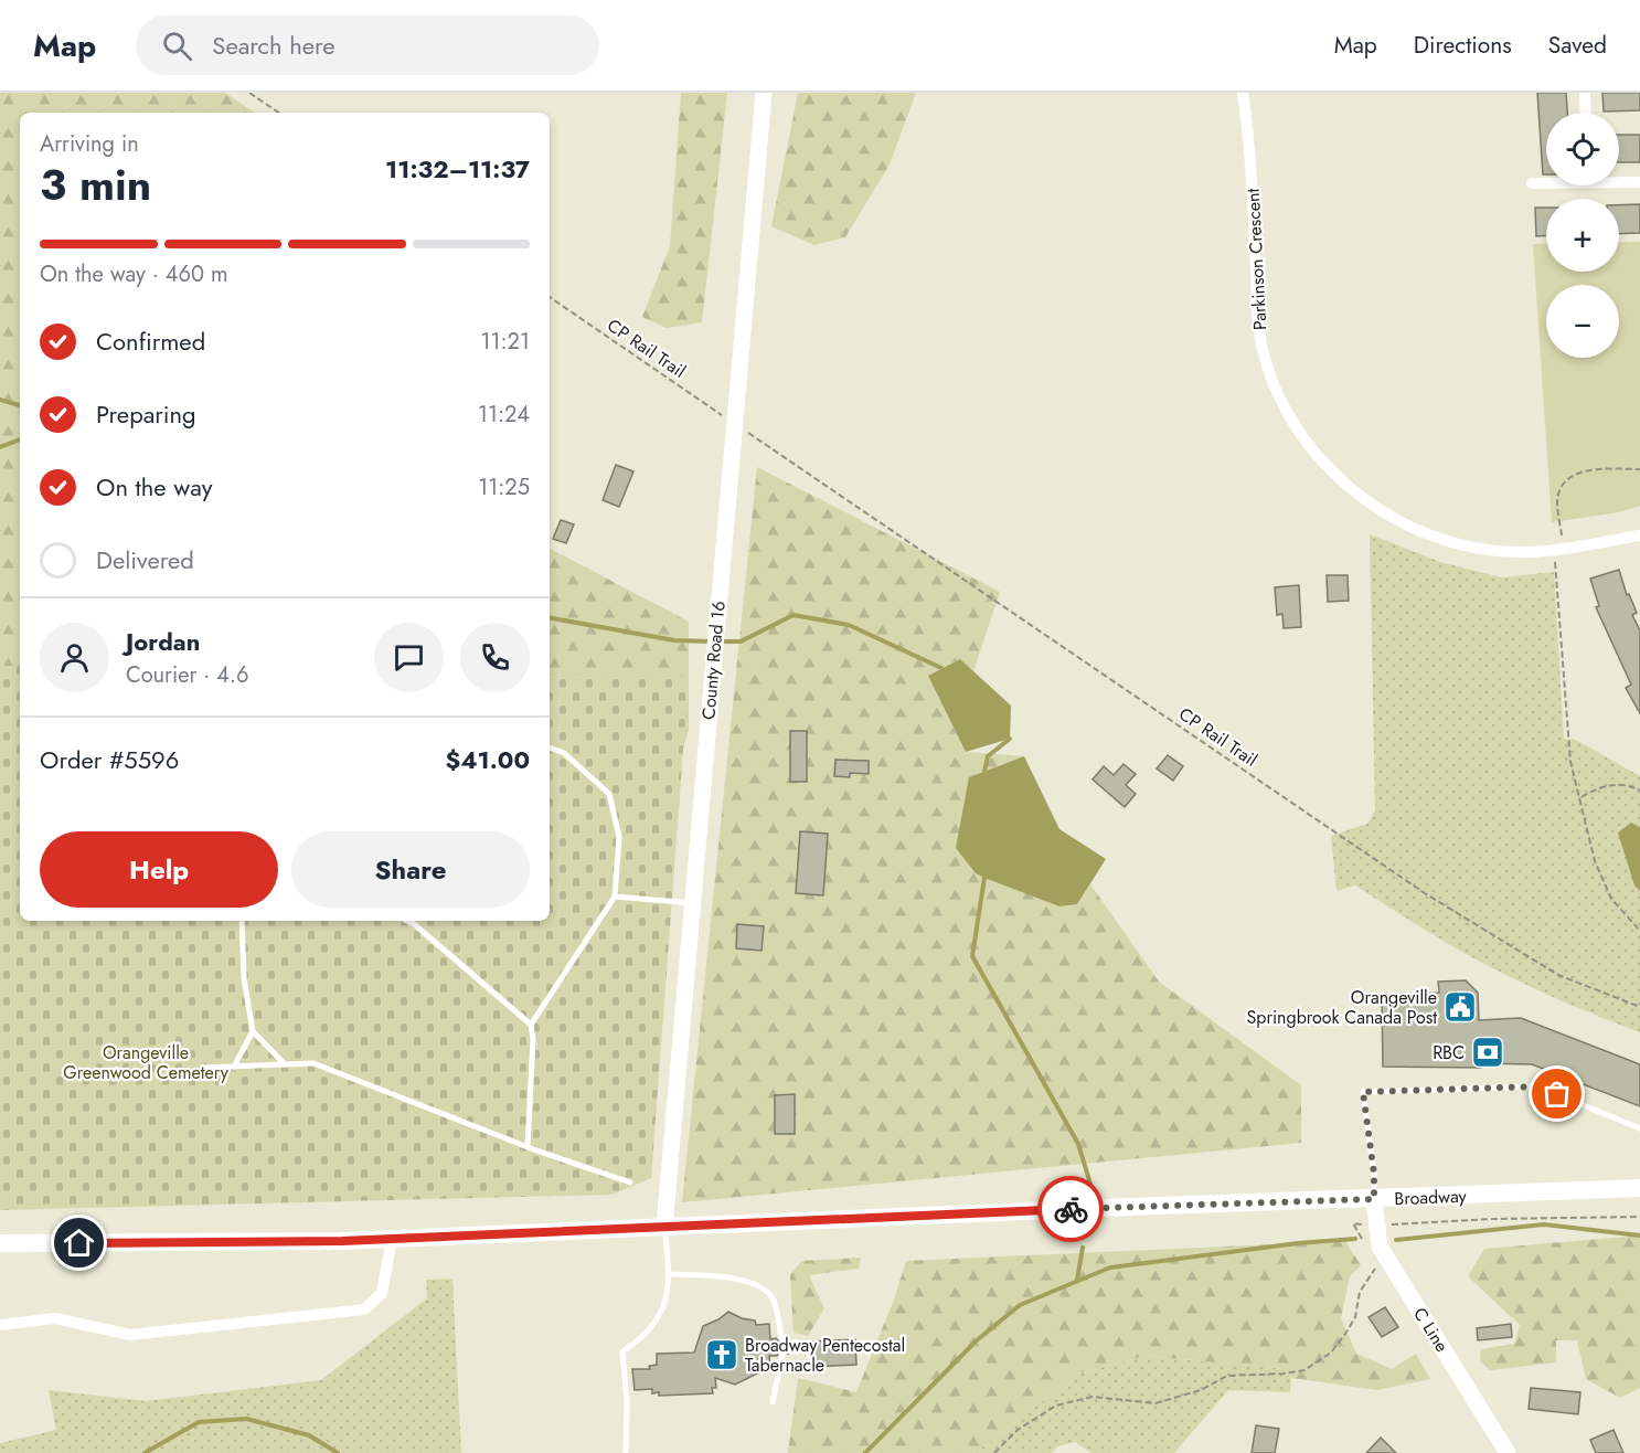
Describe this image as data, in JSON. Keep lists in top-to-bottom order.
{
  "streets": {
    "main road": ["County Road 16", "Broadway", "C Line"],
    "street": ["Parkinson Crescent"],
    "path": ["CP Rail Trail"]
  },
  "crossings": [
    ["CP Rail Trail", "County Road 16"],
    ["County Road 16", "Broadway"],
    ["Broadway", "C Line"]
  ],
  "parks": ["Orangeville Greenwood Cemetery"],
  "places": {
    "public building": ["Orangeville Springbrook Canada Post"],
    "bank": ["RBC"],
    "church": ["Broadway Pentecostal Tabernacle"]
  },
  "page": {
    "header": "Map",
    "search": "Search here",
    "nav": ["Map", "Directions", "Saved"],
    "map_buttons": ["+", "−"],
    "heading": ["3 min", "Arriving in", "11:32–11:37"],
    "panel": [
      "Jordan",
      "Courier · 4.6",
      "Order #5596",
      "$41.00"
    ],
    "bar": "On the way · 460 m",
    "list": [
      ["Confirmed", "11:21"],
      ["Preparing", "11:24"],
      ["On the way", "11:25"],
      "Delivered"
    ],
    "buttons": ["Help", "Share"]
  }
}
